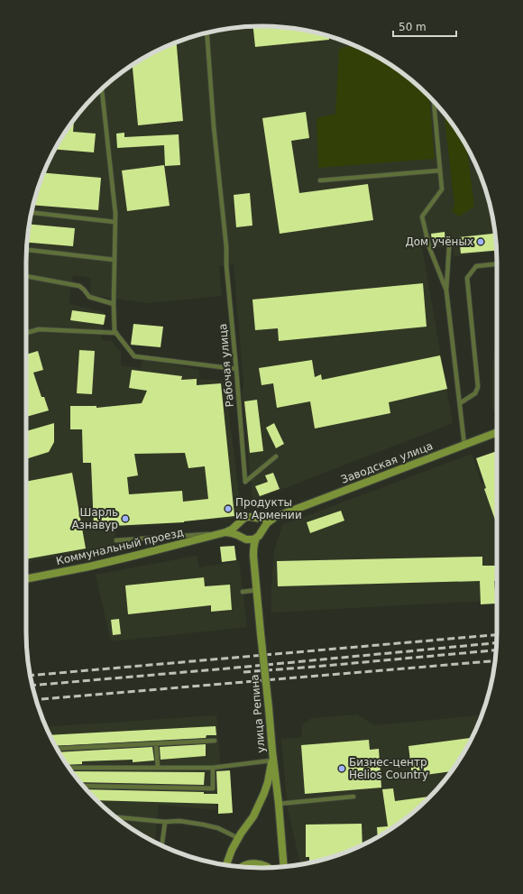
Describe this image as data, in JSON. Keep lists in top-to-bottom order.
{
  "streets": {
    "street": ["Заводская улица", "Коммунальный проезд", "улица Репина"],
    "lane": ["Рабочая улица"]
  },
  "crossings": [
    ["Заводская улица", "Коммунальный проезд"],
    ["Заводская улица", "улица Репина"],
    ["Коммунальный проезд", "улица Репина"]
  ],
  "places": [
    "Дом учёных",
    "Продукты из Армении",
    "Шарль Азнавур",
    "Бизнес-центр Helios Country"
  ],
  "scale_bar": "50 m"
}
